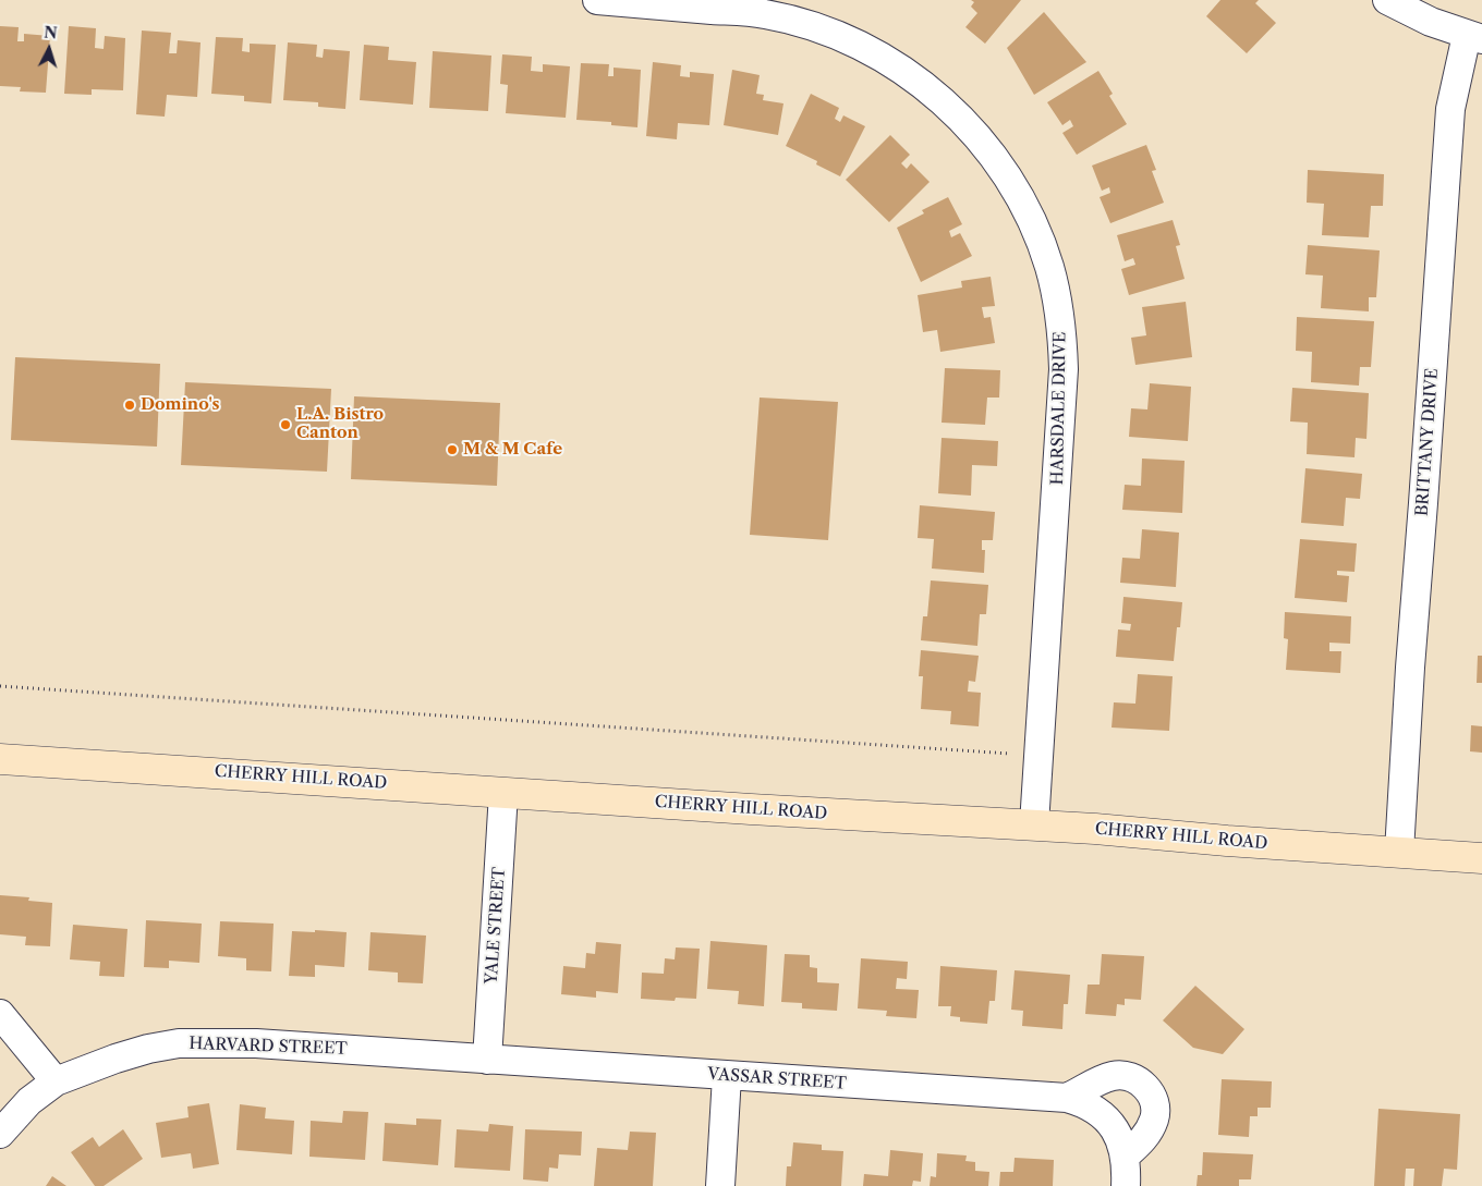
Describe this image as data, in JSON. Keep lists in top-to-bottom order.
{
  "streets": {
    "main road": ["CHERRY HILL ROAD"],
    "street": [
      "HARSDALE DRIVE",
      "BRITTANY DRIVE",
      "YALE STREET",
      "HARVARD STREET",
      "VASSAR STREET"
    ]
  },
  "crossings": [
    ["HARSDALE DRIVE", "CHERRY HILL ROAD"],
    ["BRITTANY DRIVE", "CHERRY HILL ROAD"],
    ["CHERRY HILL ROAD", "YALE STREET"],
    ["YALE STREET", "HARVARD STREET"],
    ["YALE STREET", "VASSAR STREET"],
    ["HARVARD STREET", "VASSAR STREET"]
  ],
  "places": ["Domino's", "L.A. Bistro Canton", "M & M Cafe"],
  "north": "top"
}
